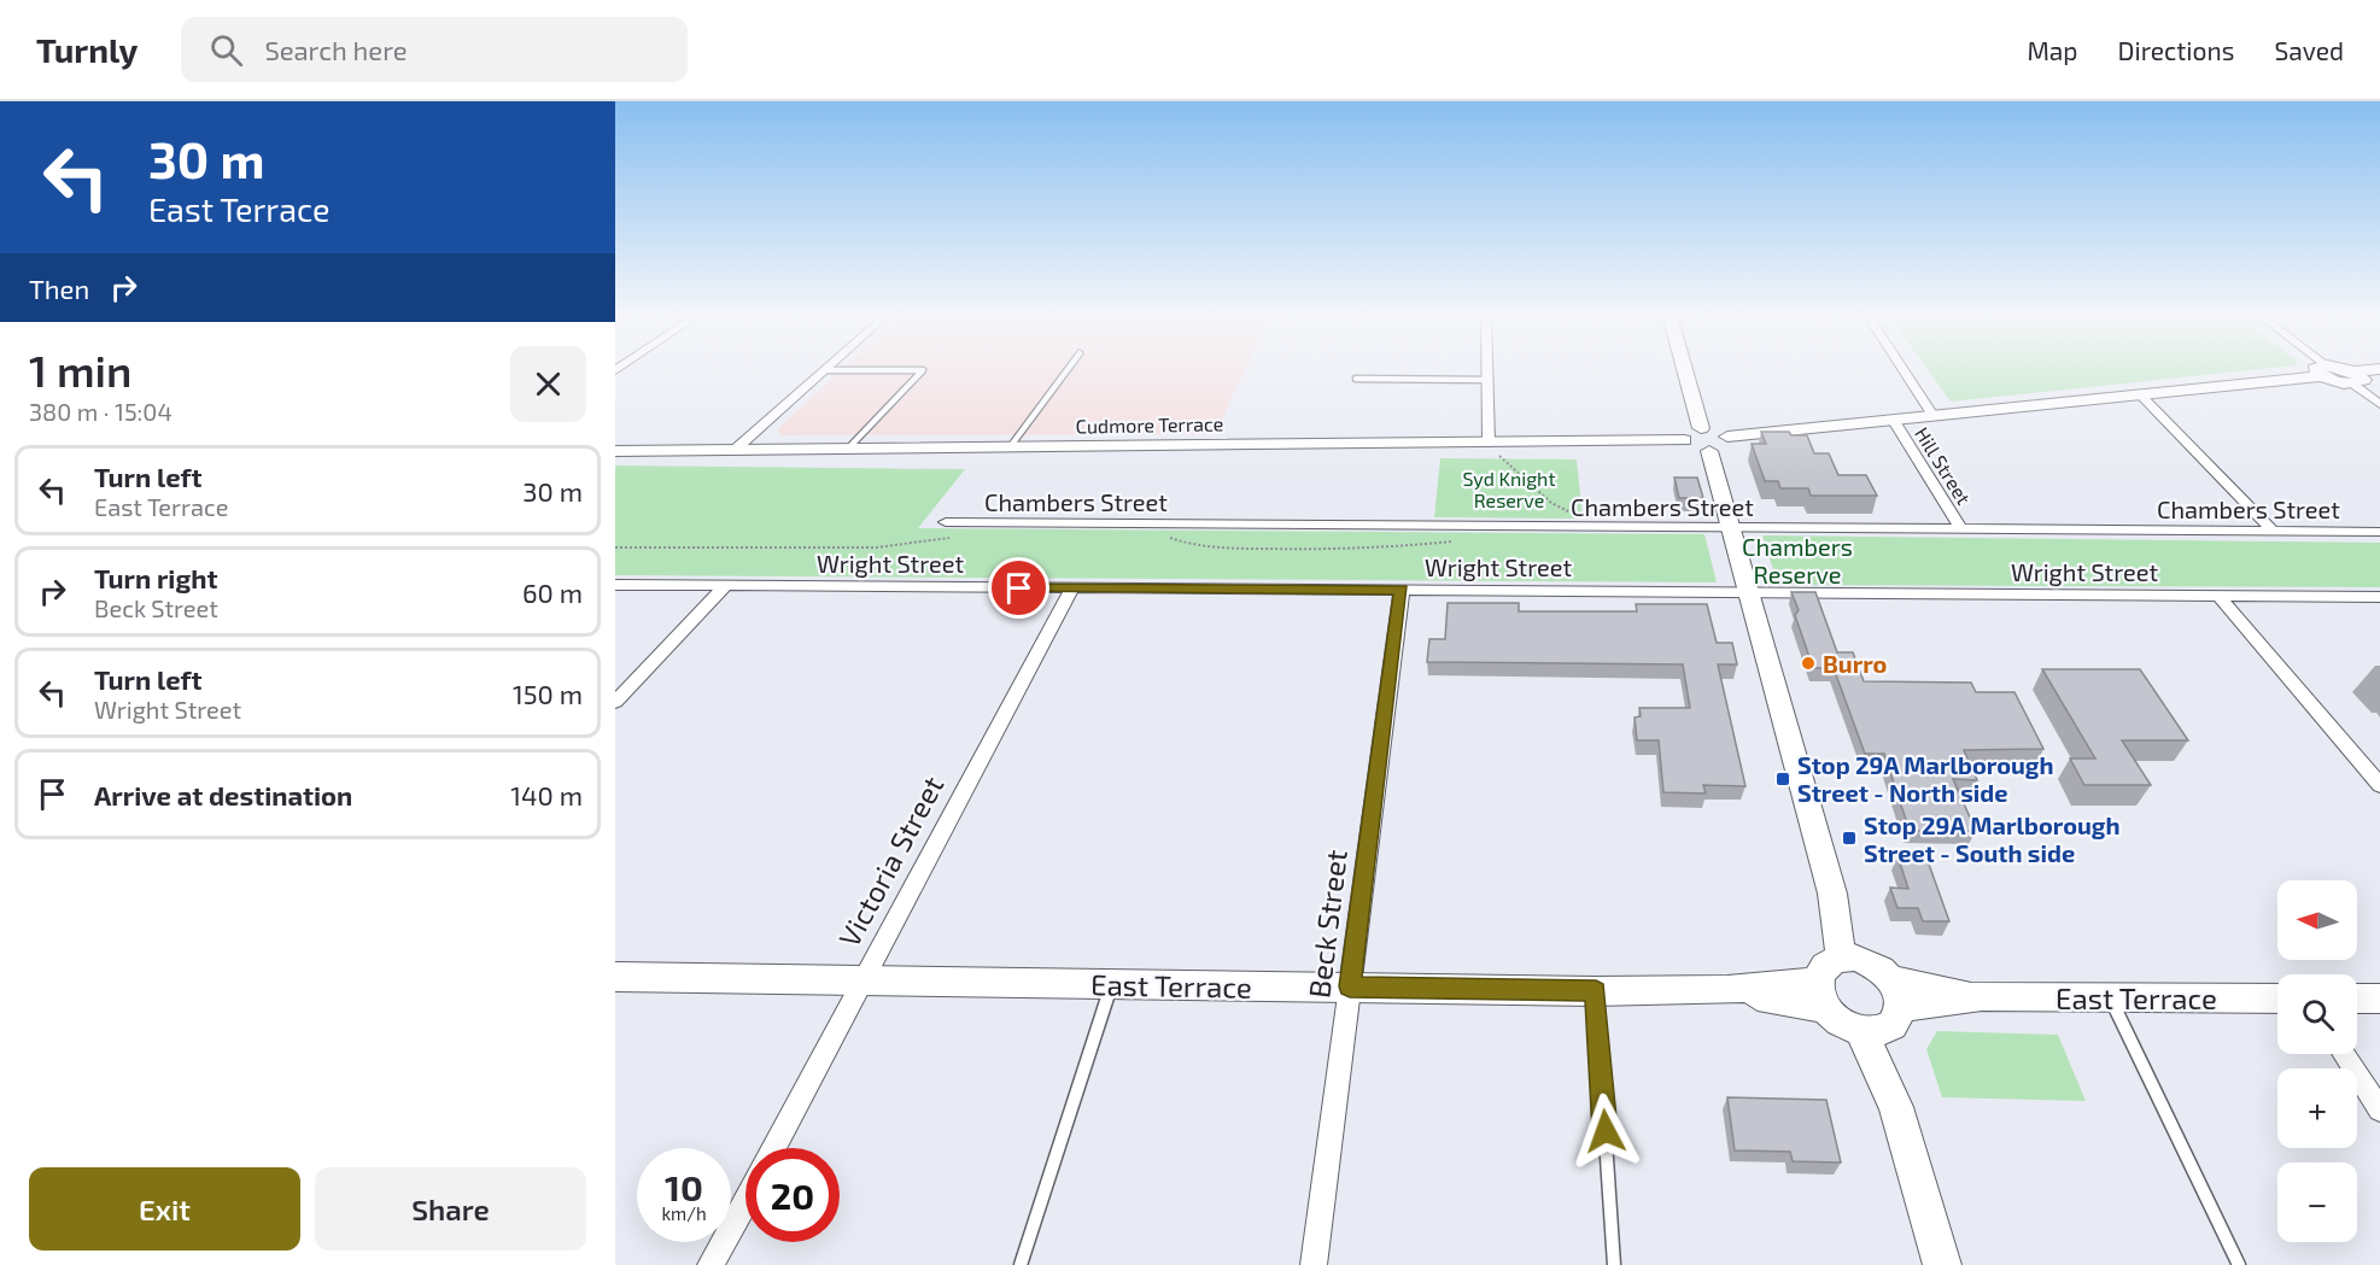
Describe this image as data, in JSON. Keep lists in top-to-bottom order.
{
  "streets": {
    "street": [
      "Cudmore Terrace",
      "Hill Street",
      "Chambers Street",
      "Wright Street",
      "Victoria Street",
      "Beck Street",
      "East Terrace"
    ]
  },
  "crossings": [
    ["Hill Street", "Chambers Street"],
    ["Wright Street", "Victoria Street"],
    ["Wright Street", "Beck Street"],
    ["Victoria Street", "East Terrace"],
    ["Beck Street", "East Terrace"]
  ],
  "parks": ["Syd Knight Reserve", "Chambers Reserve"],
  "places": {
    "other": ["Burro"],
    "transit": ["Stop 29A Marlborough Street - North side", "Stop 29A Marlborough Street - South side"]
  },
  "north": "left",
  "page": {
    "header": "Turnly",
    "search": "Search here",
    "nav": ["Map", "Directions", "Saved"],
    "turn": ["30 m", "East Terrace"],
    "then": "Then",
    "heading": ["1 min", "380 m · 15:04"],
    "list": [
      {
        "name": "Turn left",
        "note": "East Terrace",
        "value": "30 m"
      },
      {
        "name": "Turn right",
        "note": "Beck Street",
        "value": "60 m"
      },
      {
        "name": "Turn left",
        "note": "Wright Street",
        "value": "150 m"
      },
      {
        "name": "Arrive at destination",
        "value": "140 m"
      }
    ],
    "map_buttons": ["+", "−"],
    "speed": "10 km/h",
    "limit": "20",
    "buttons": ["Exit", "Share"]
  }
}
